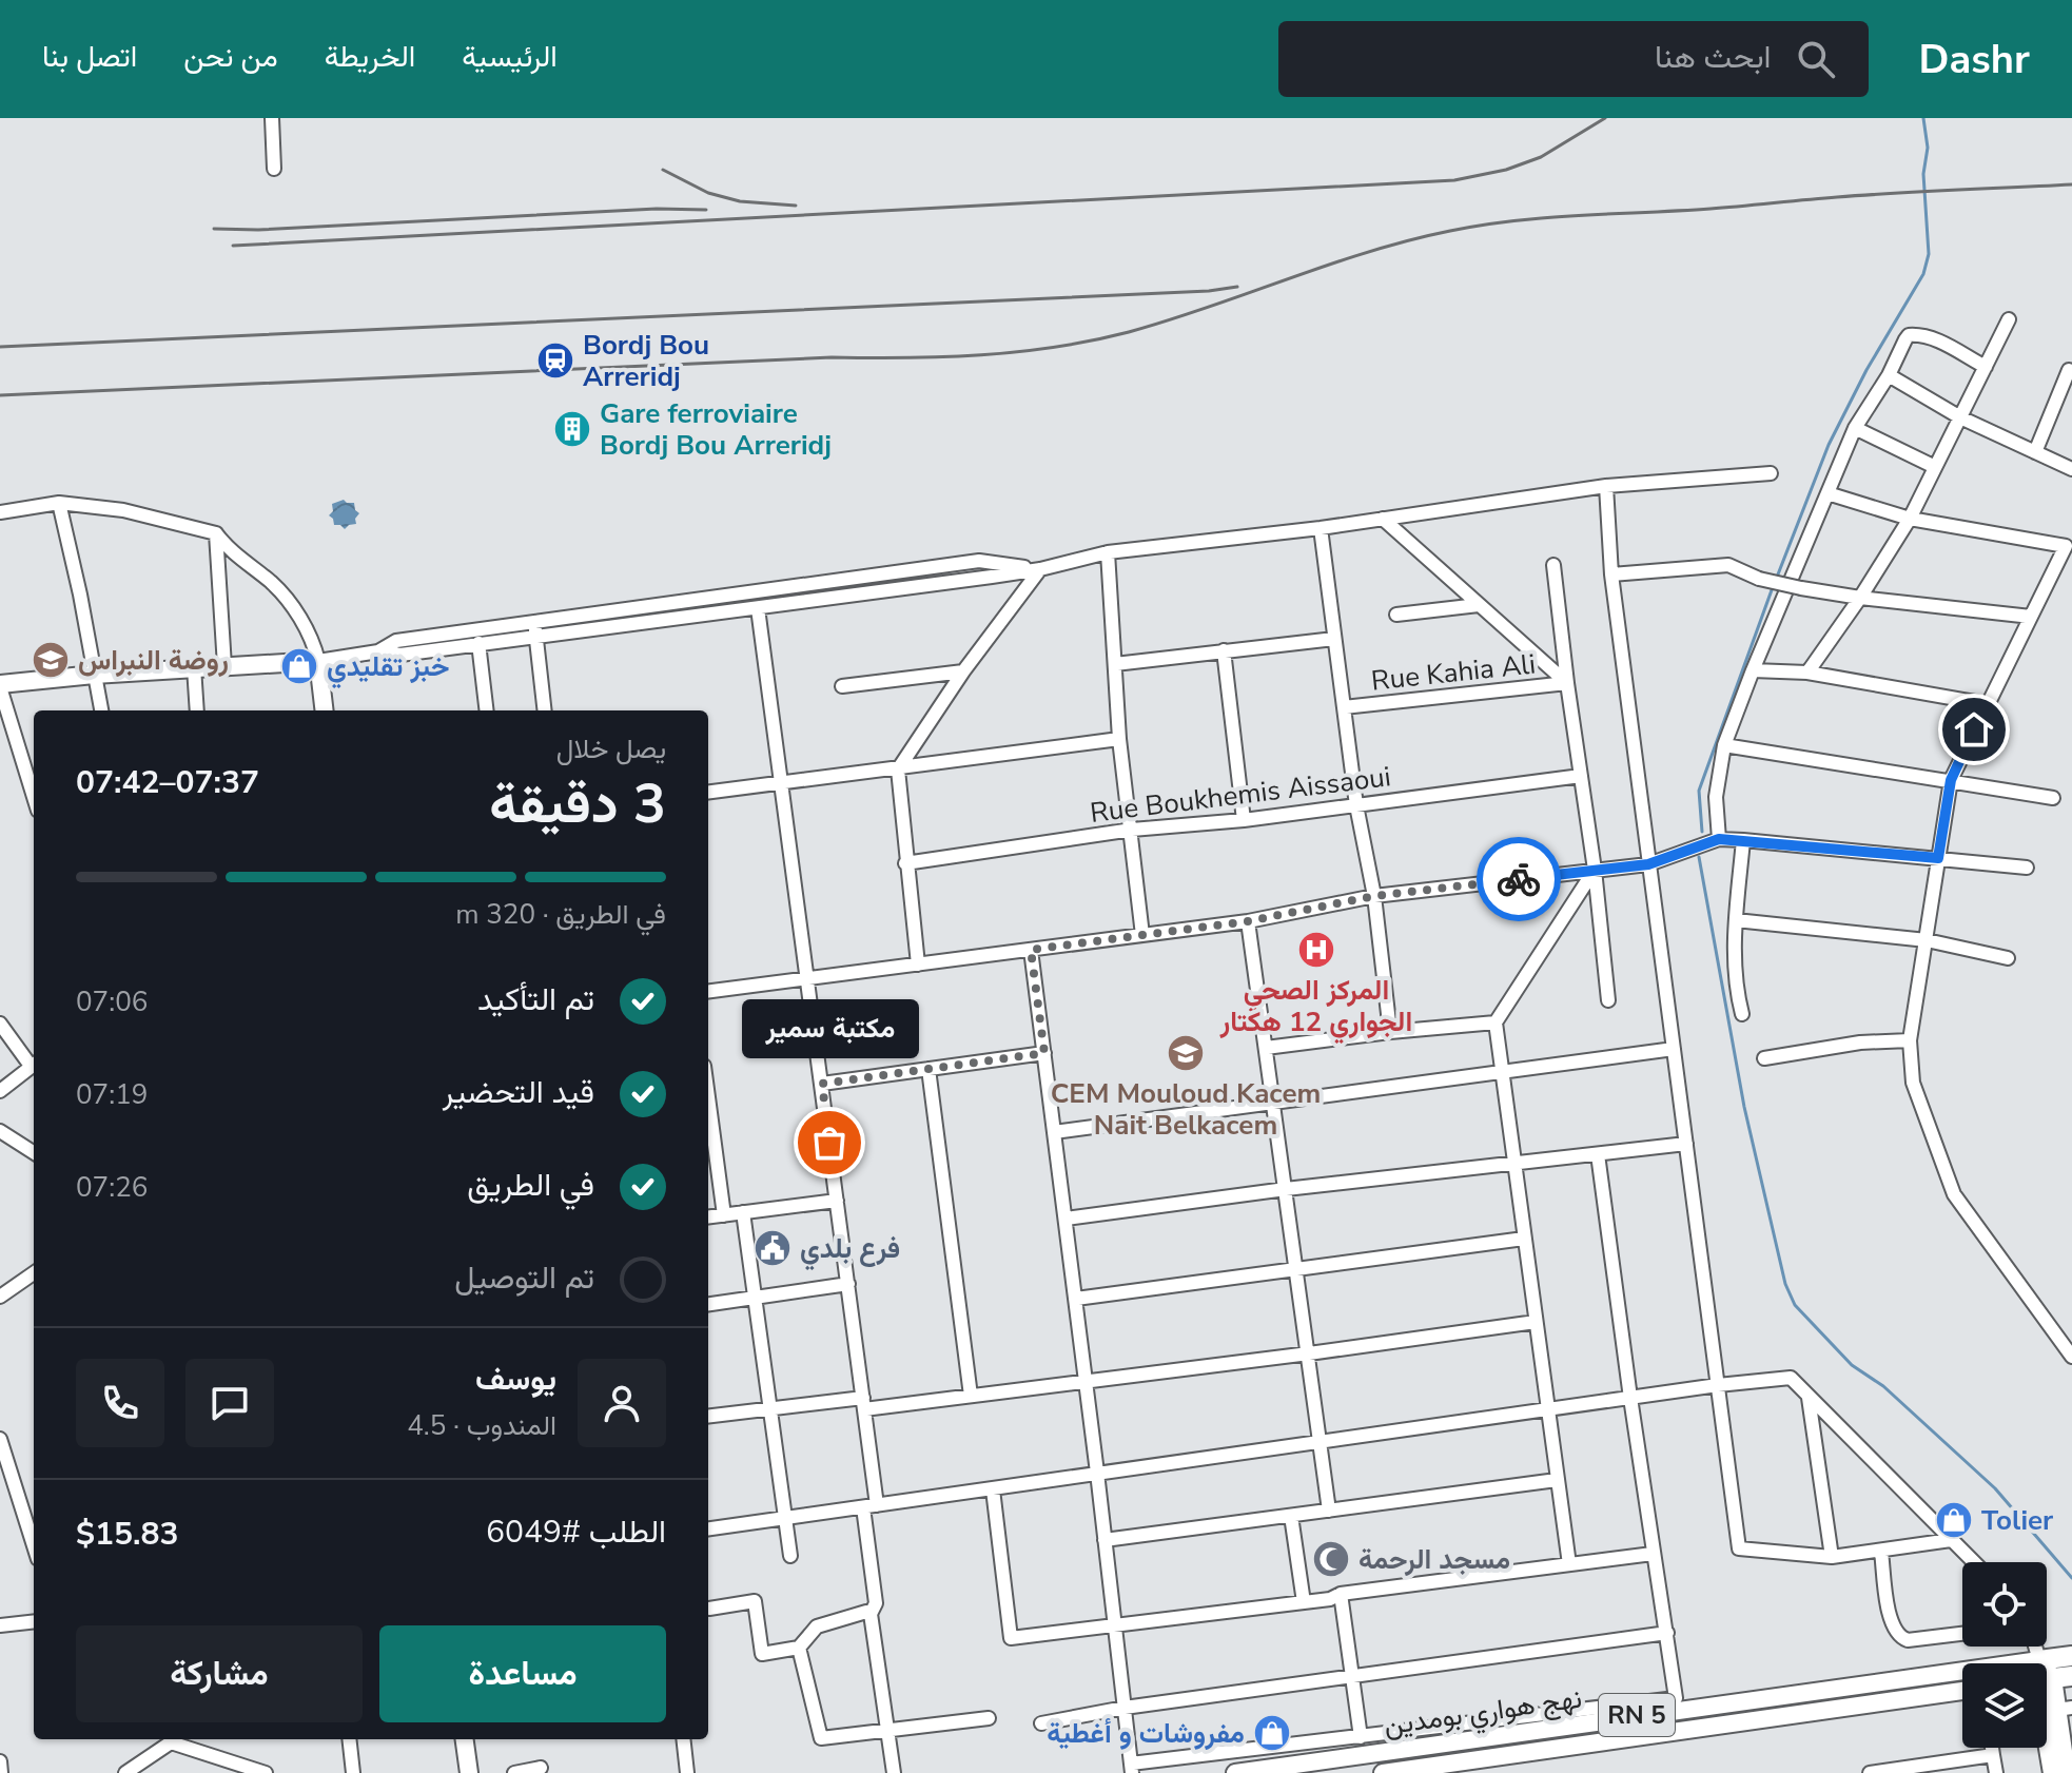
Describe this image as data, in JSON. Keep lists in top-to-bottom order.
{
  "streets": {
    "highway": ["RN 5"],
    "main road": ["نهج هواري بومدين"],
    "street": ["Rue Kahia Ali", "Rue Boukhemis Aissaoui"]
  },
  "crossings": [
    ["نهج هواري بومدين", "RN 5"]
  ],
  "places": {
    "station": ["Bordj Bou Arreridj"],
    "building": ["Gare ferroviaire Bordj Bou Arreridj"],
    "school or university": ["روضة النبراس", "CEM Mouloud Kacem Nait Belkacem"],
    "shop": ["خبز تقليدي", "Tolier", "مفروشات و أغطية"],
    "hospital": ["المركز الصحي الجواري 12 هكتار"],
    "other": ["مكتبة سمير"],
    "public building": ["فرع بلدي"],
    "mosque": ["مسجد الرحمة"]
  },
  "page": {
    "header": "Dashr",
    "search": "ابحث هنا",
    "nav": [
      "الرئيسية",
      "الخريطة",
      "من نحن",
      "اتصل بنا"
    ],
    "heading": ["3 دقيقة", "يصل خلال", "07:37–07:42"],
    "panel": [
      "يوسف",
      "المندوب · 4.5",
      "الطلب #6049",
      "$15.83"
    ],
    "bar": "في الطريق · 320 m",
    "list": [
      ["تم التأكيد", "07:06"],
      ["قيد التحضير", "07:19"],
      ["في الطريق", "07:26"],
      "تم التوصيل"
    ],
    "bubble": "مكتبة سمير",
    "buttons": ["مساعدة", "مشاركة"]
  }
}
